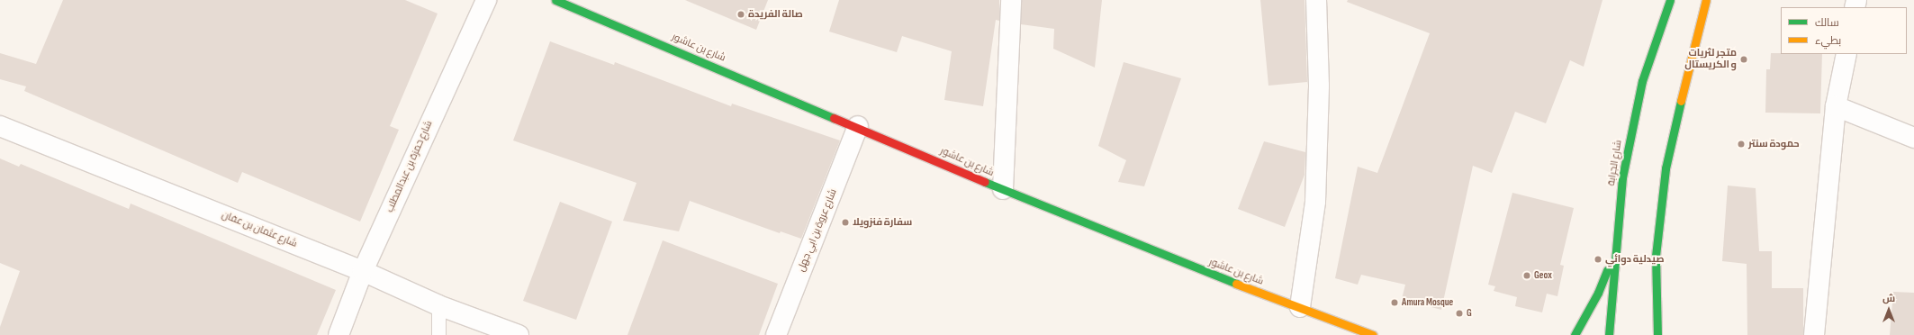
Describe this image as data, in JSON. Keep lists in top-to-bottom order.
{
  "streets": {
    "main road": ["شارع بن عاشور", "شارع الجرابة"],
    "street": ["شارع حمزة بن عبدالمطلب", "شارع عثمان بن عفان", "شارع عروة بن ابي جهل"]
  },
  "crossings": [
    ["شارع بن عاشور", "شارع عروة بن ابي جهل"],
    ["شارع حمزة بن عبدالمطلب", "شارع عثمان بن عفان"]
  ],
  "places": [
    "صالة الفريدة",
    "متجر لثريات و الكريستال",
    "حمودة سنتر",
    "سفارة فنزويلا",
    "صيدلية دوائي",
    "Geox",
    "Amura Mosque",
    "G"
  ],
  "legend": ["سالك", "بطيء"],
  "north": "top"
}
